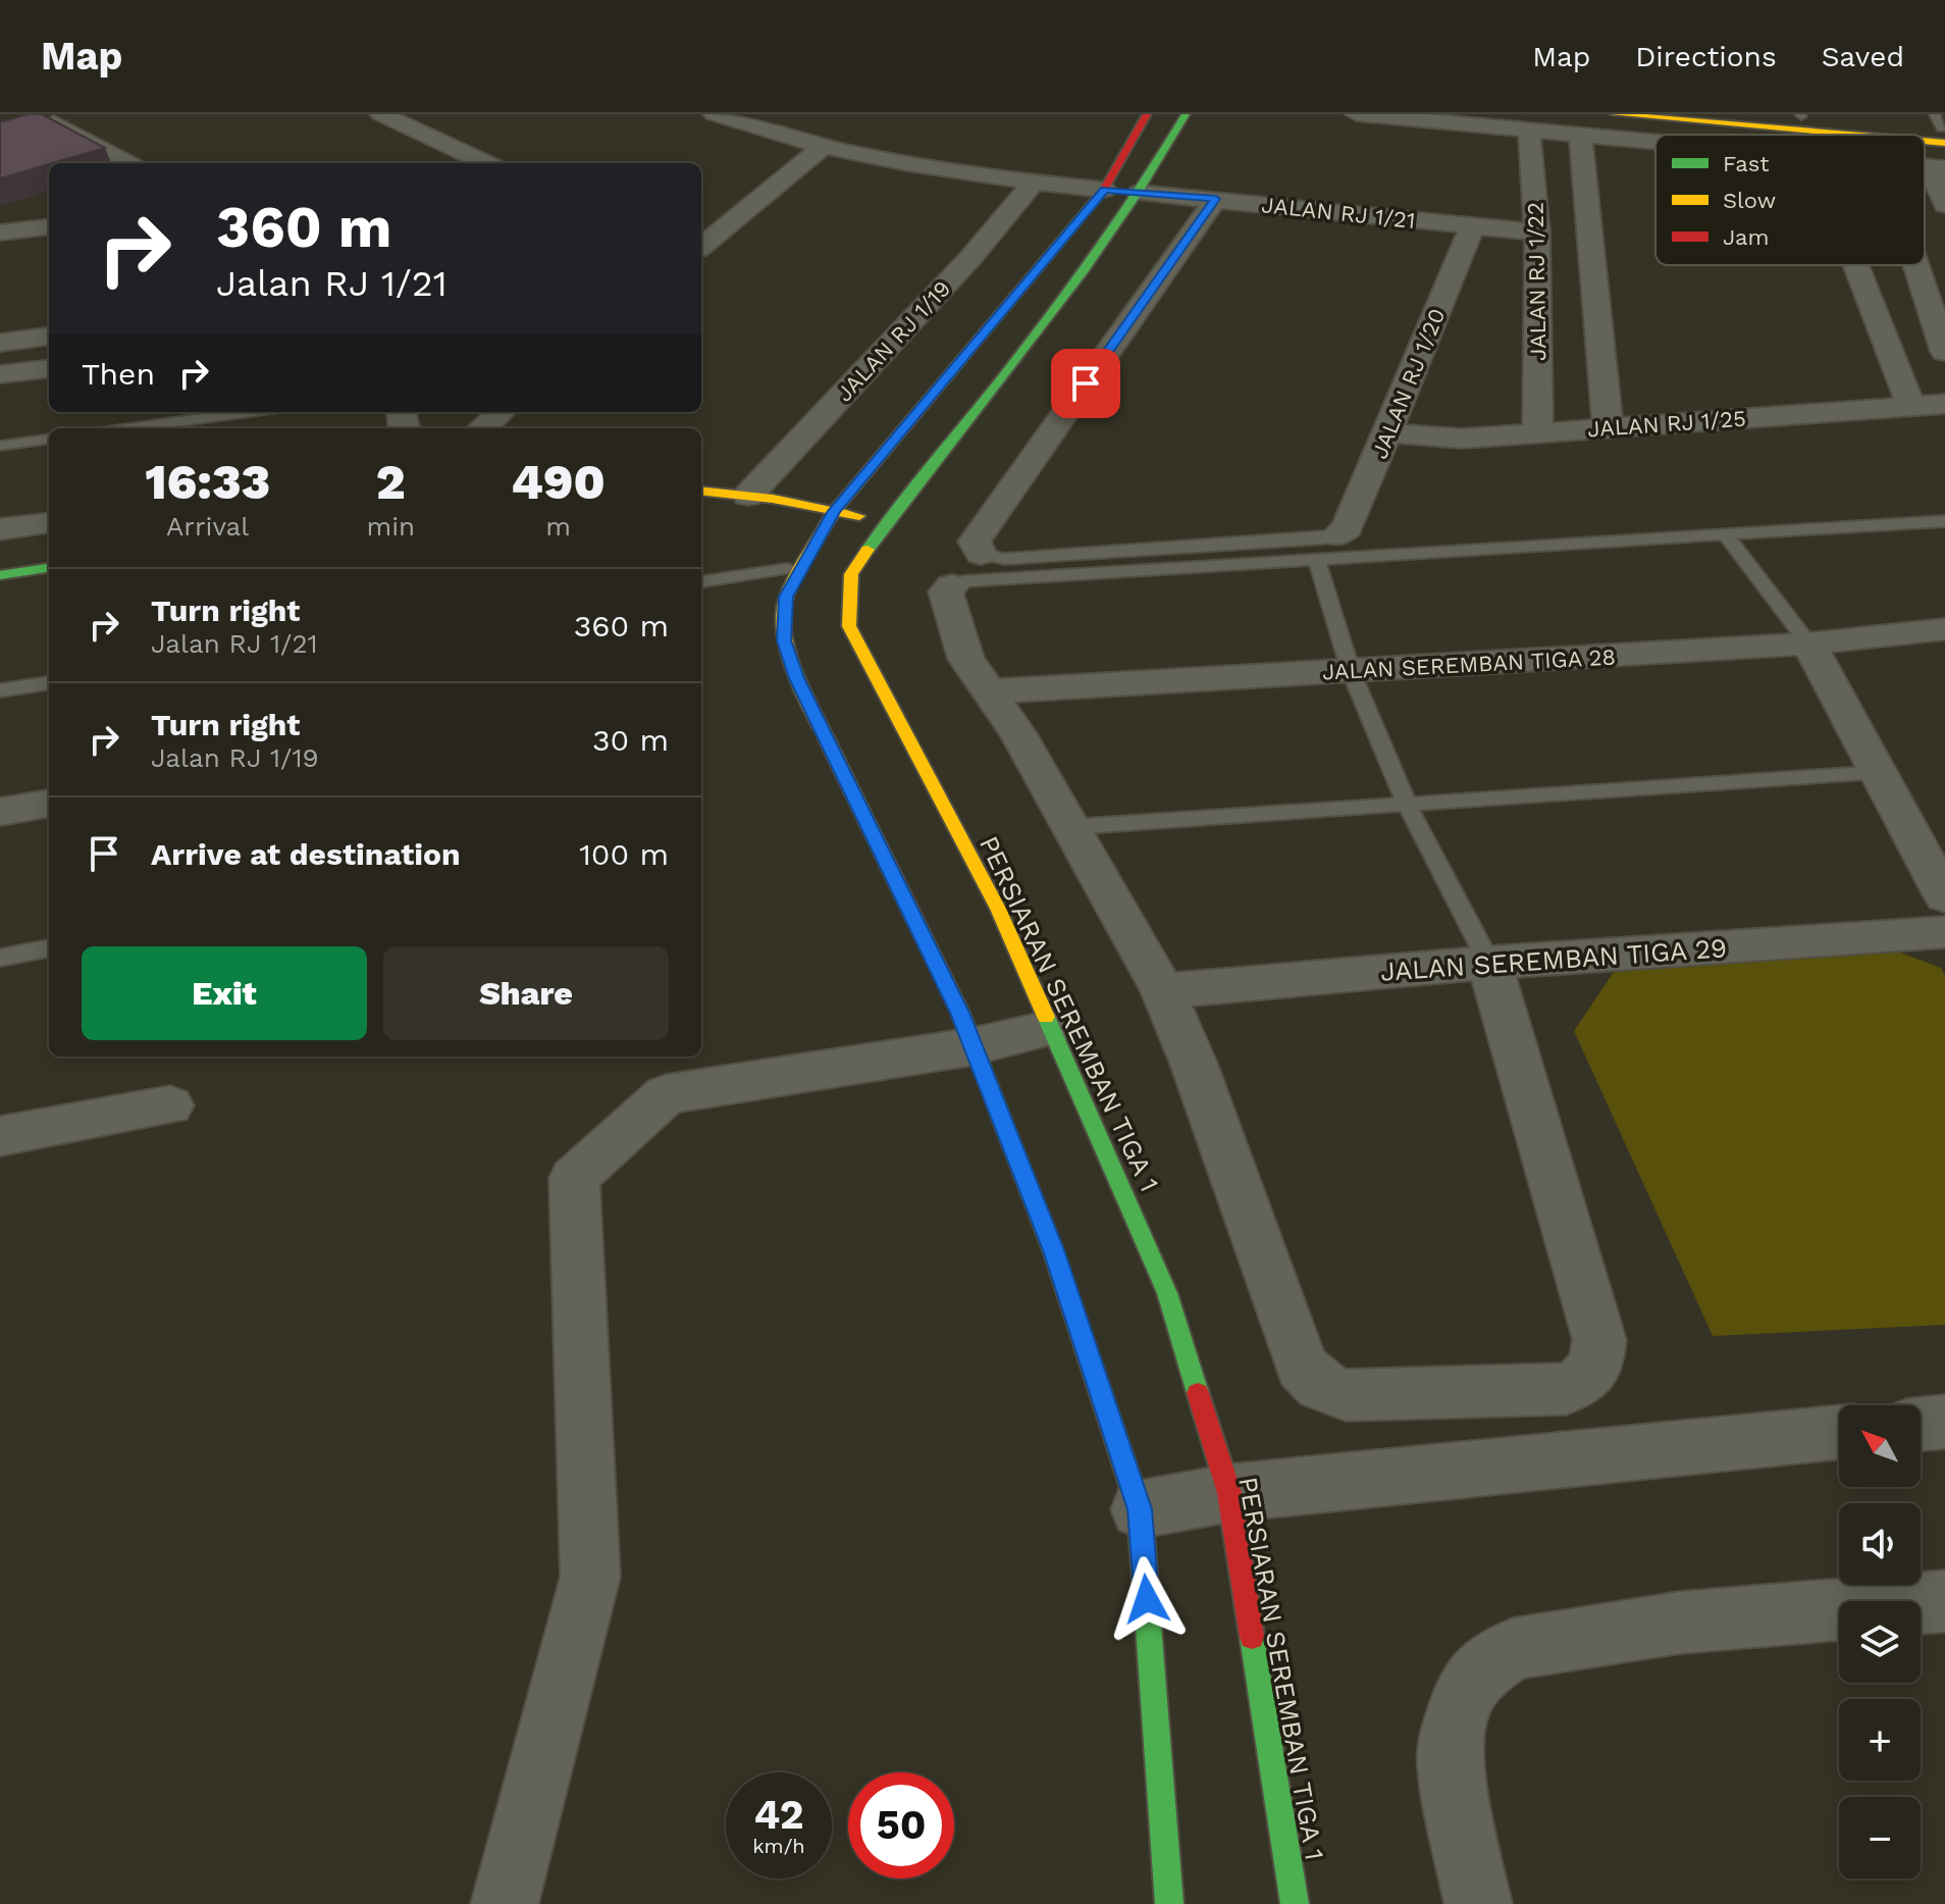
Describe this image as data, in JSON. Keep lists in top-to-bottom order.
{
  "streets": {
    "main road": ["PERSIARAN SEREMBAN TIGA 1"],
    "street": [
      "JALAN RJ 1/21",
      "JALAN RJ 1/22",
      "JALAN RJ 1/19",
      "JALAN RJ 1/20",
      "JALAN RJ 1/25",
      "JALAN SEREMBAN TIGA 28",
      "JALAN SEREMBAN TIGA 29"
    ]
  },
  "crossings": [
    ["JALAN RJ 1/21", "JALAN RJ 1/22"],
    ["JALAN RJ 1/21", "JALAN RJ 1/20"],
    ["JALAN RJ 1/21", "PERSIARAN SEREMBAN TIGA 1"],
    ["JALAN RJ 1/22", "JALAN RJ 1/25"],
    ["JALAN RJ 1/20", "JALAN RJ 1/25"]
  ],
  "legend": ["Fast", "Slow", "Jam"],
  "north": "top left",
  "page": {
    "header": "Map",
    "nav": ["Map", "Directions", "Saved"],
    "turn": ["360 m", "Jalan RJ 1/21"],
    "then": "Then",
    "eta": [
      "16:33",
      "Arrival",
      "2",
      "min",
      "490",
      "m"
    ],
    "list": [
      {
        "name": "Turn right",
        "note": "Jalan RJ 1/21",
        "value": "360 m"
      },
      {
        "name": "Turn right",
        "note": "Jalan RJ 1/19",
        "value": "30 m"
      },
      {
        "name": "Arrive at destination",
        "value": "100 m"
      }
    ],
    "buttons": ["Exit", "Share"],
    "map_buttons": ["+", "−"],
    "speed": "42 km/h",
    "limit": "50"
  }
}
